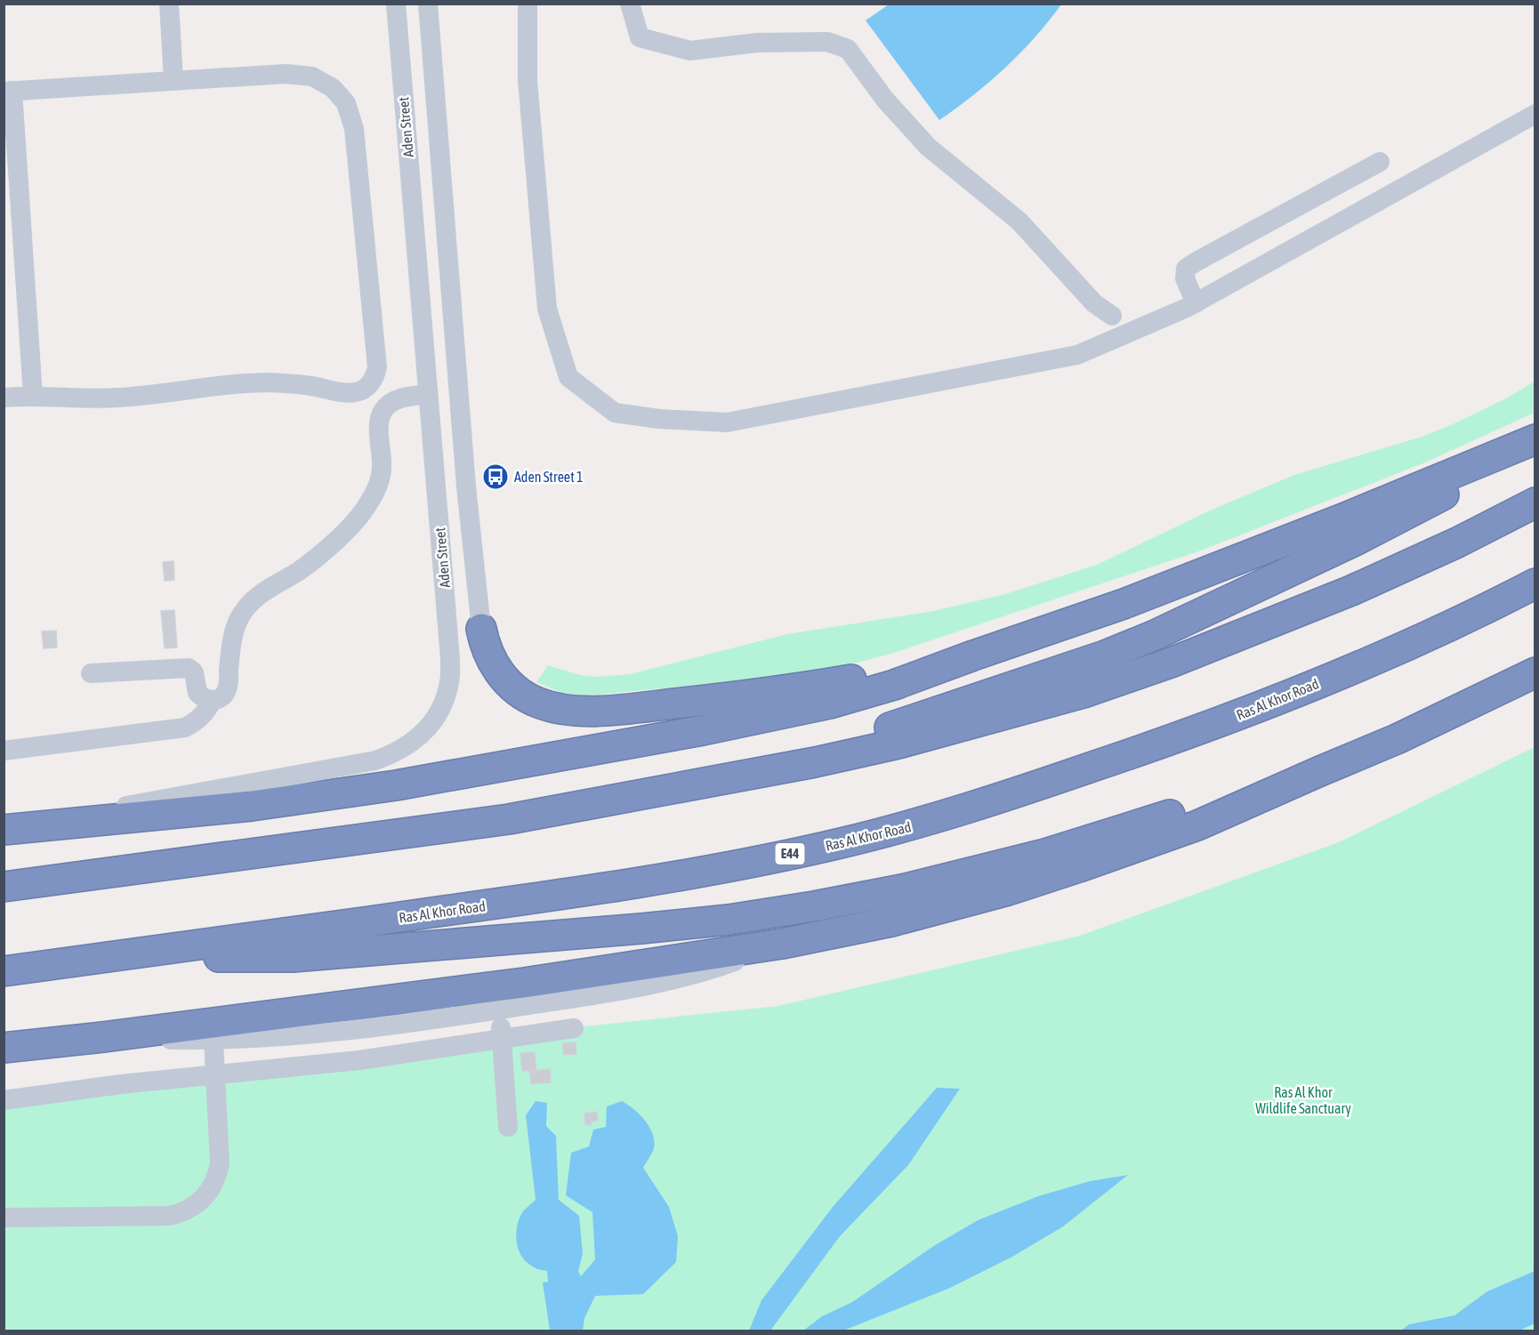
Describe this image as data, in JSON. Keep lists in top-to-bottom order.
{
  "streets": {
    "highway": ["Ras Al Khor Road", "E44"],
    "street": ["Aden Street"]
  },
  "parks": ["Ras Al Khor Wildlife Sanctuary"],
  "places": {
    "bus stop": ["Aden Street 1"]
  }
}
